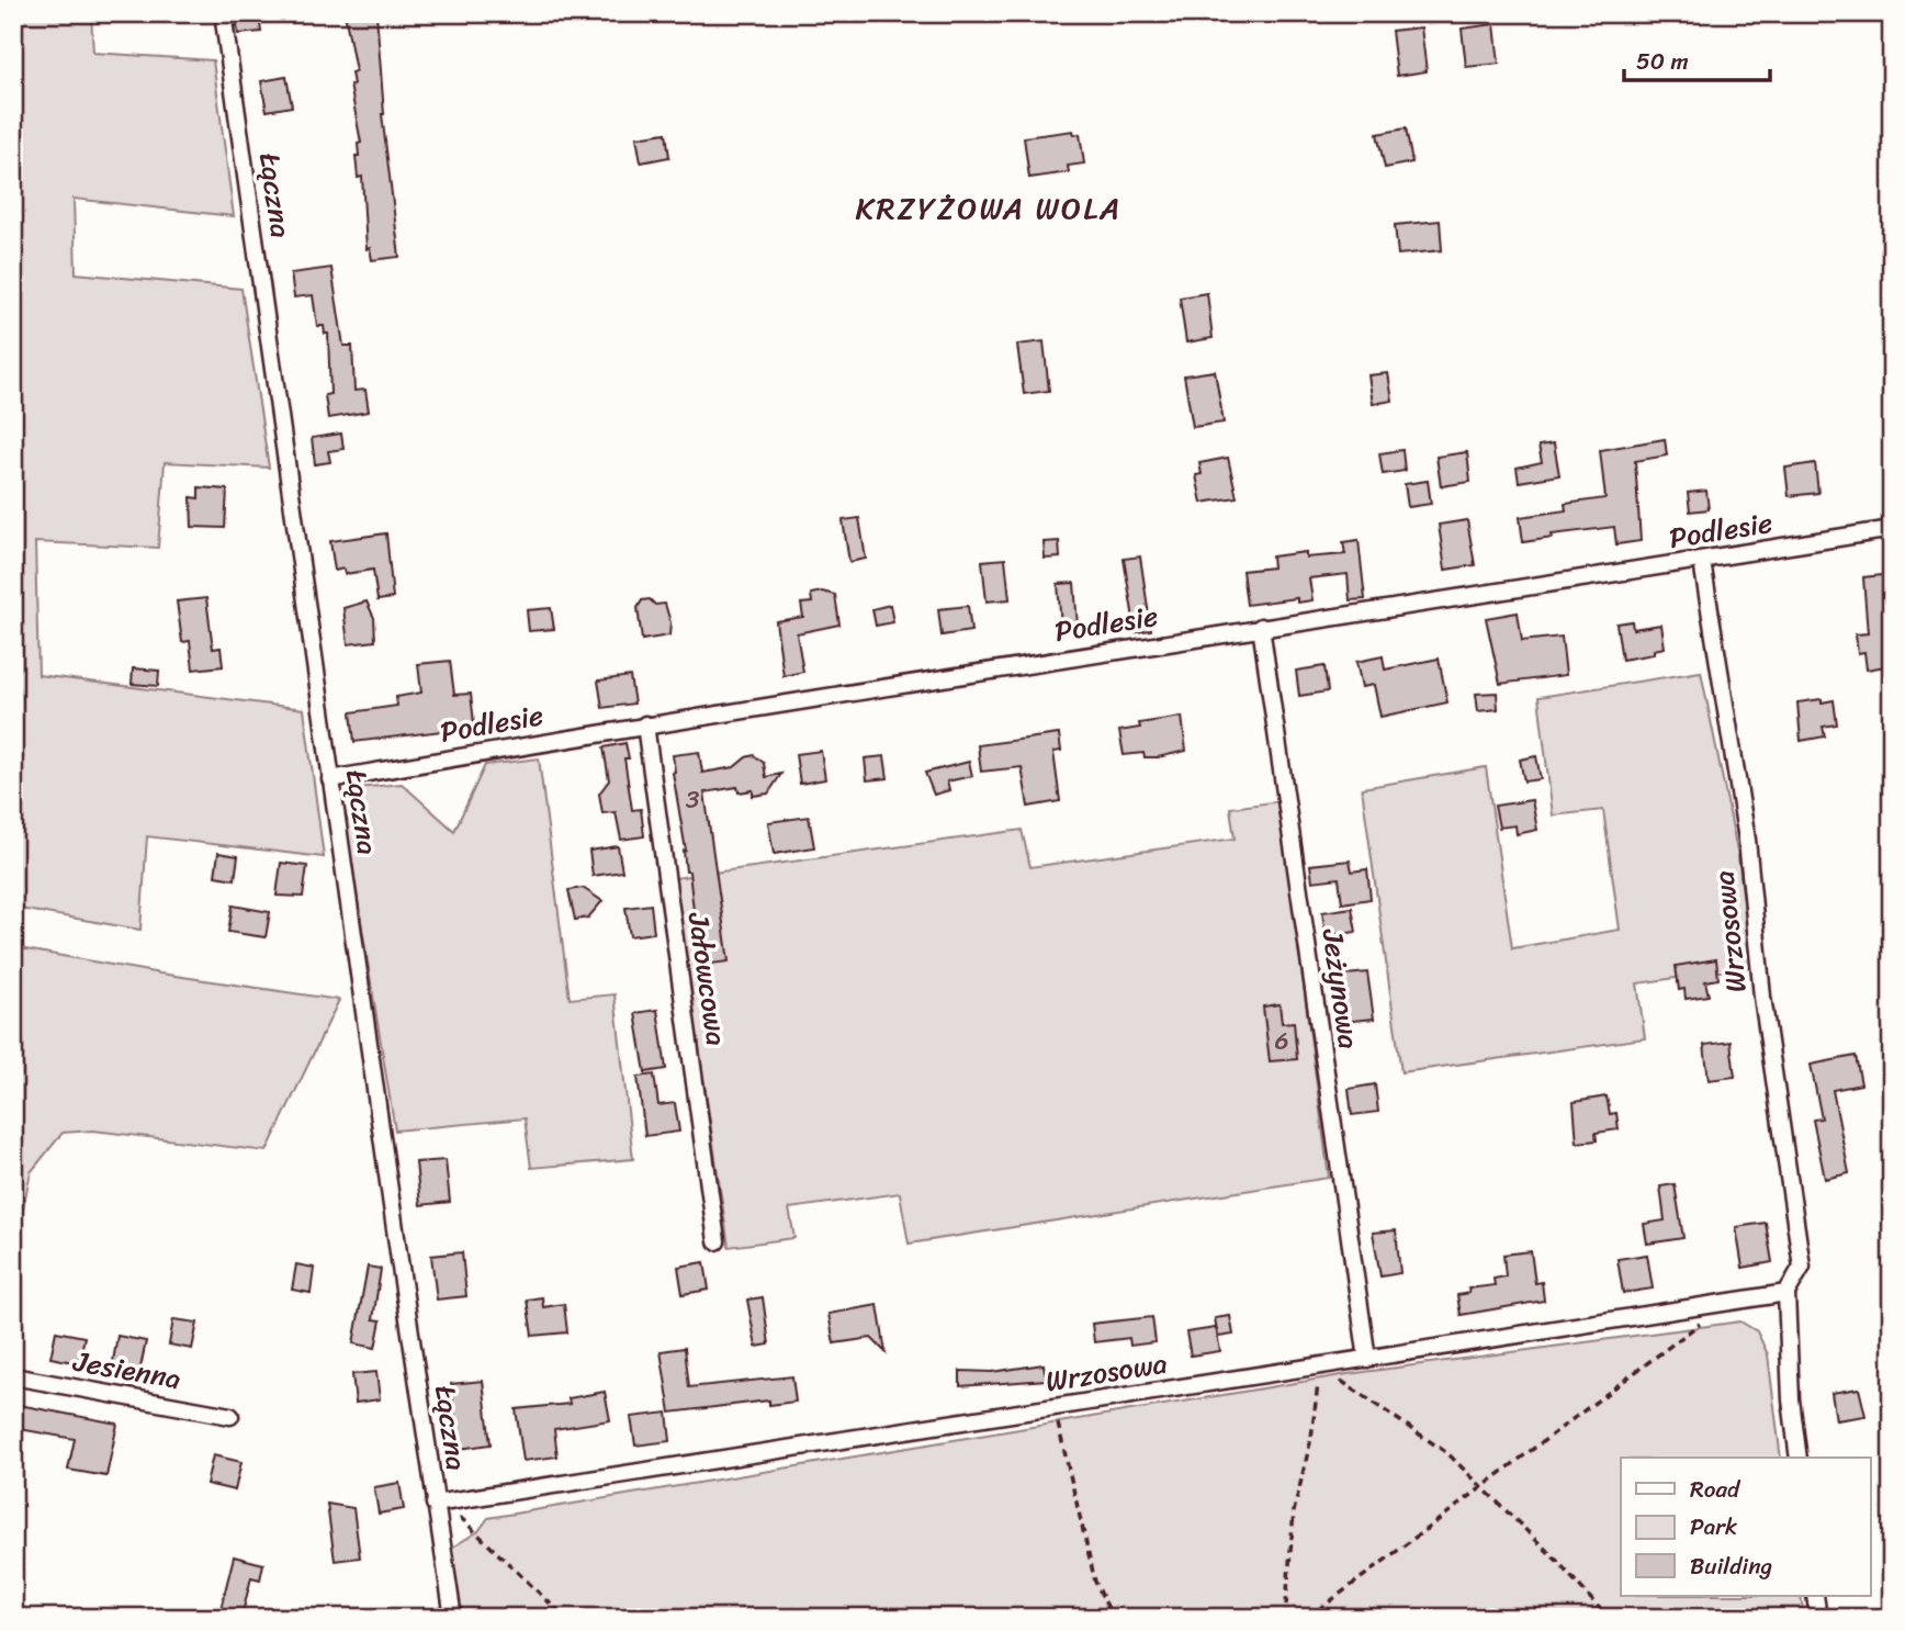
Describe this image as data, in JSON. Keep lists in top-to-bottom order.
{
  "streets": {
    "street": [
      "Łączna",
      "Podlesie",
      "Wrzosowa",
      "Jałowcowa",
      "Jeżynowa",
      "Jesienna"
    ]
  },
  "crossings": [
    ["Łączna", "Podlesie"],
    ["Łączna", "Wrzosowa"],
    ["Podlesie", "Wrzosowa"],
    ["Podlesie", "Jałowcowa"],
    ["Podlesie", "Jeżynowa"],
    ["Wrzosowa", "Jeżynowa"]
  ],
  "districts": ["KRZYŻOWA WOLA"],
  "house_numbers": ["3", "6"],
  "legend": ["Road", "Park", "Building"],
  "scale_bar": "50 m"
}
